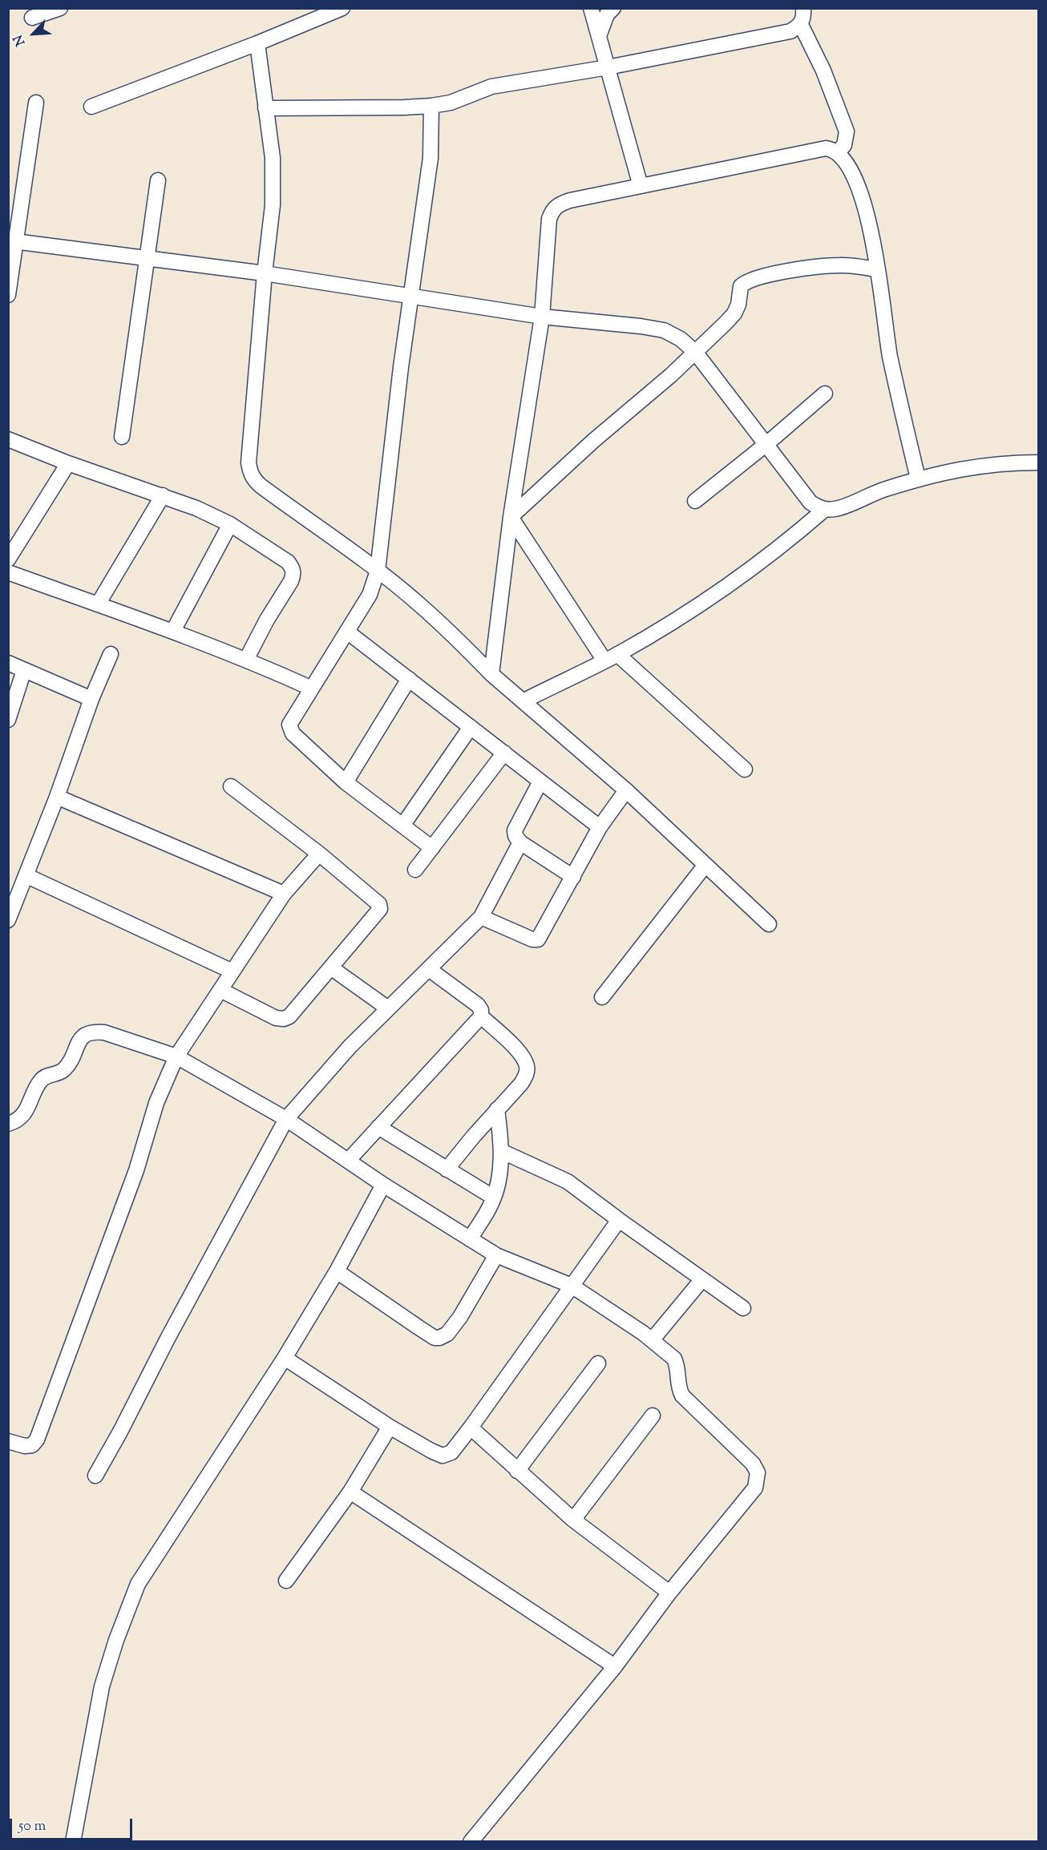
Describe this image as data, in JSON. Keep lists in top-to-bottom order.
{
  "scale_bar": "50 m",
  "north": "bottom left"
}
